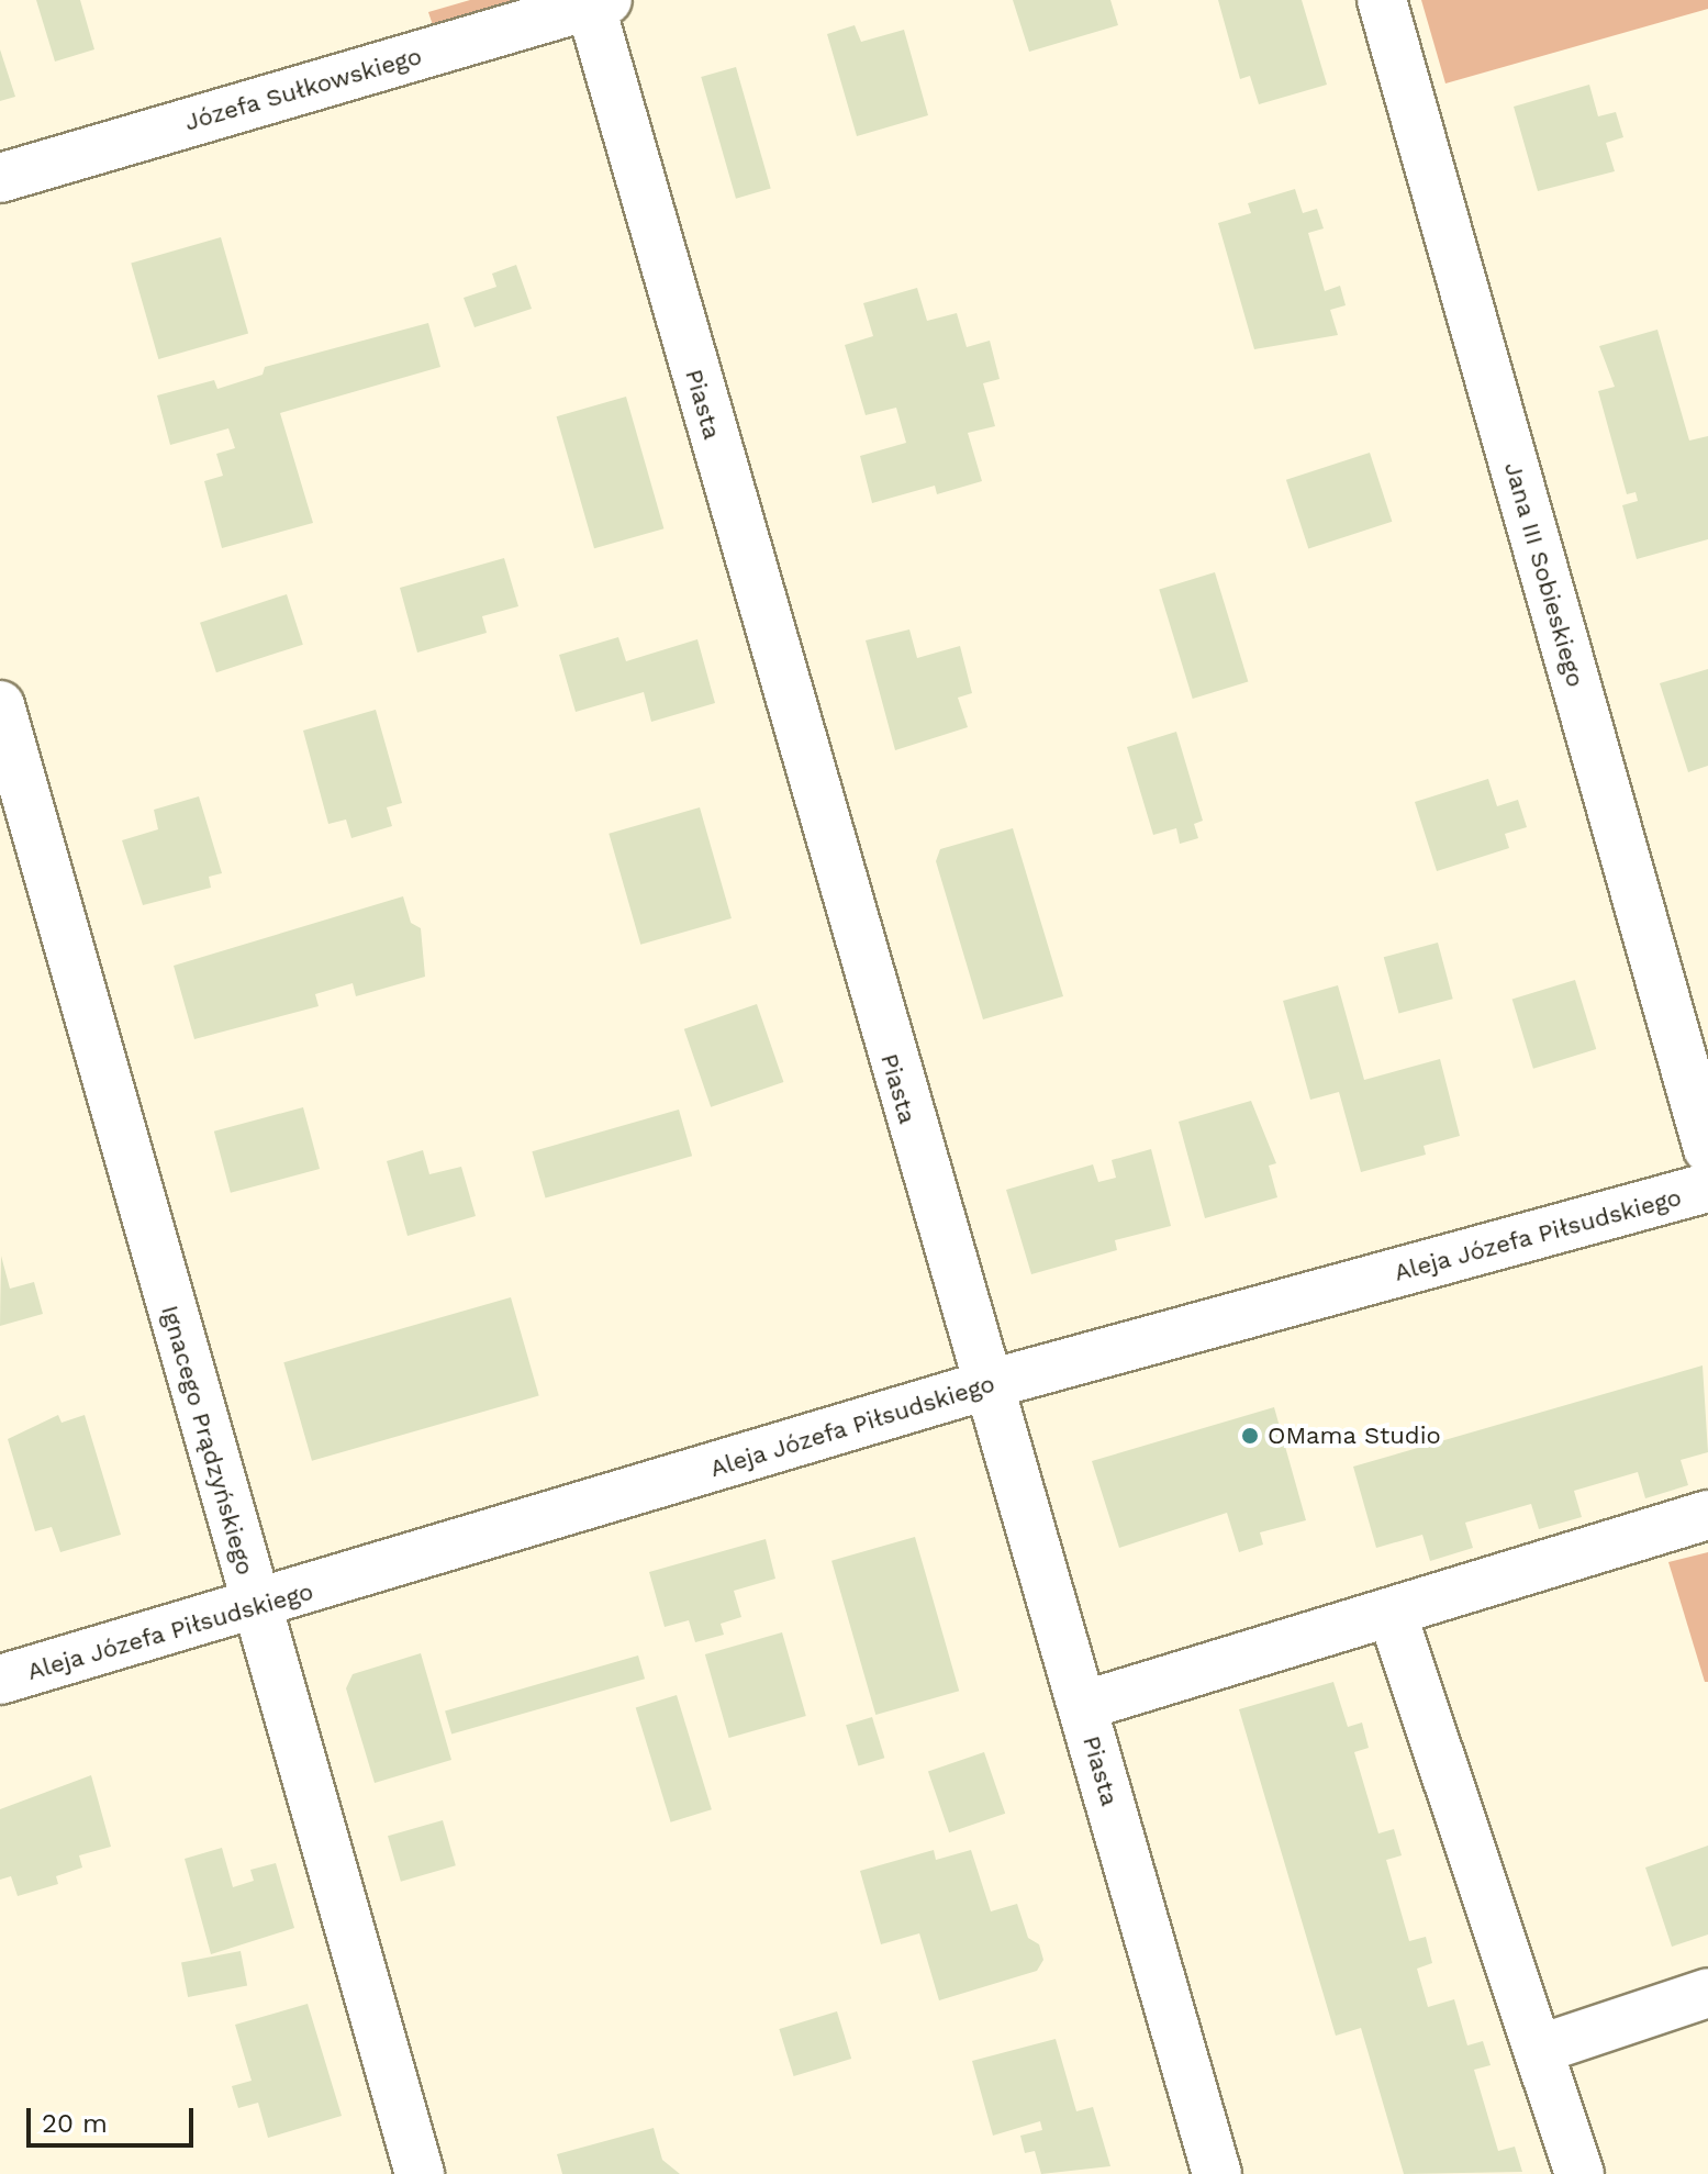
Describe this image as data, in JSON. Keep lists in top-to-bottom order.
{
  "streets": {
    "street": [
      "Józefa Sułkowskiego",
      "Piasta",
      "Jana III Sobieskiego",
      "Aleja Józefa Piłsudskiego",
      "Ignacego Prądzyńskiego"
    ]
  },
  "crossings": [
    ["Józefa Sułkowskiego", "Piasta"],
    ["Piasta", "Aleja Józefa Piłsudskiego"],
    ["Aleja Józefa Piłsudskiego", "Ignacego Prądzyńskiego"]
  ],
  "places": ["OMama Studio"],
  "scale_bar": "20 m"
}
